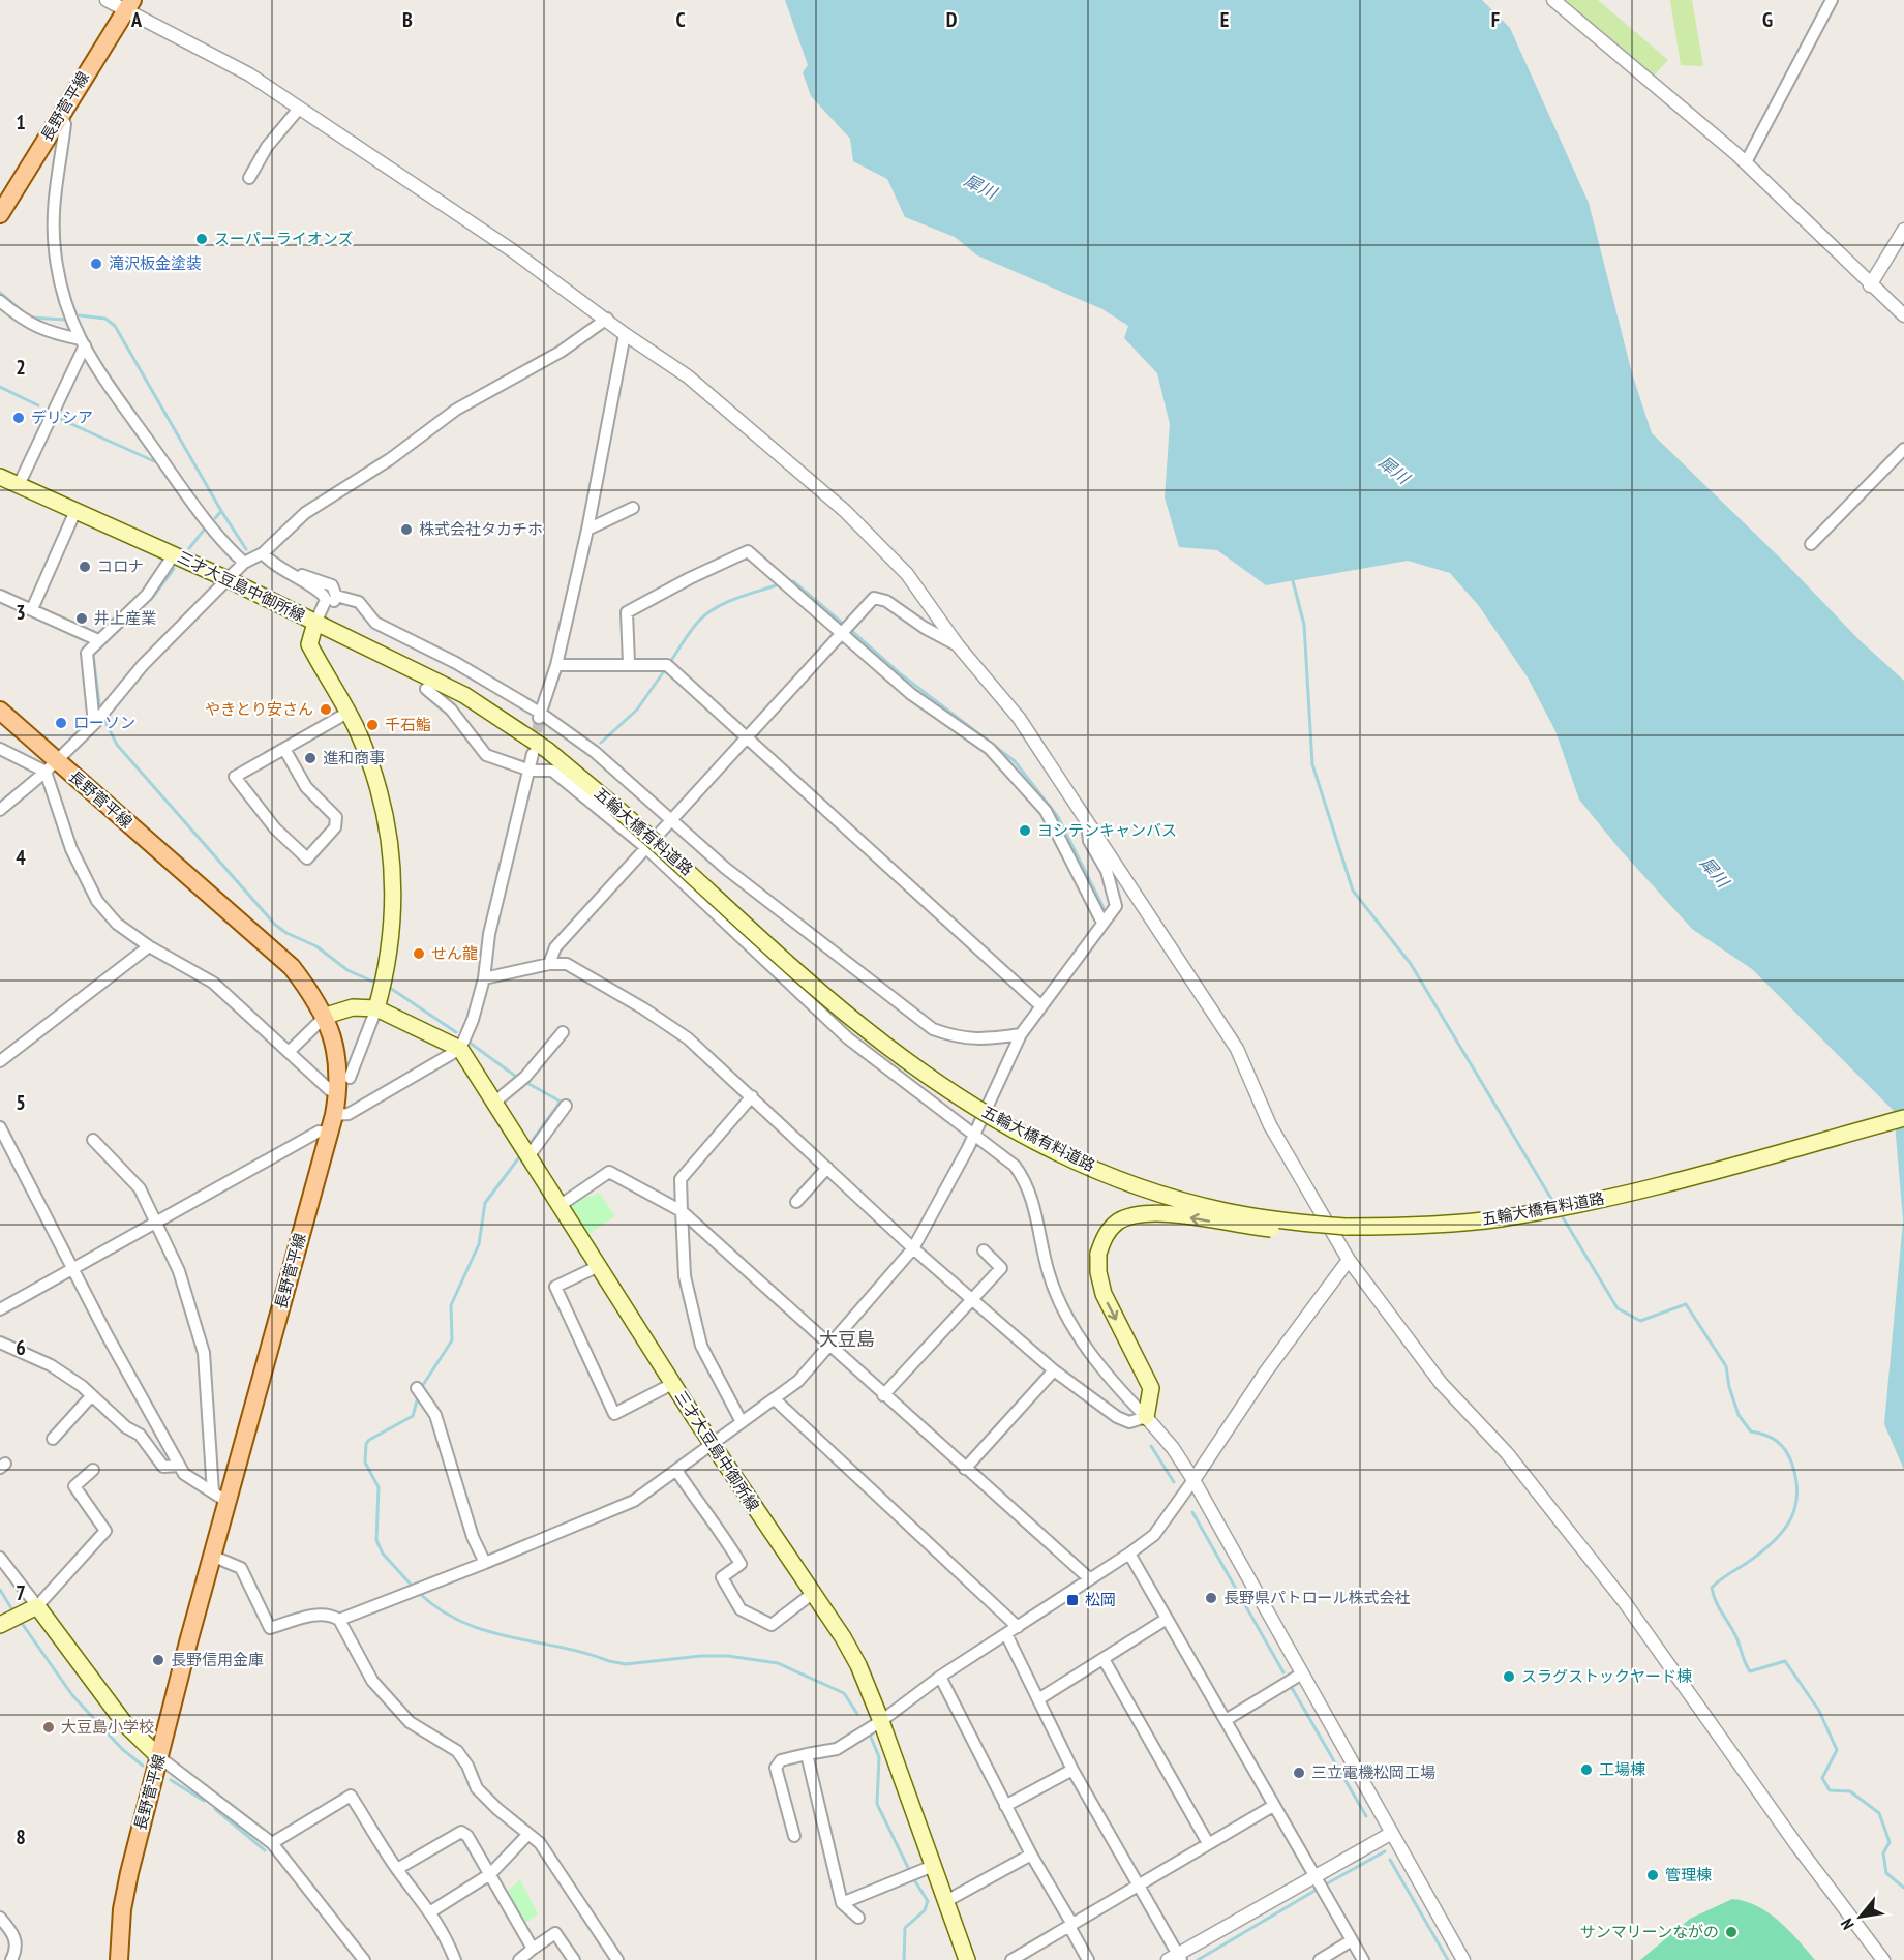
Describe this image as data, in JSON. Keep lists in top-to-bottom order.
{
  "streets": {
    "main road": ["長野菅平線", "三才大豆島中御所線", "五輪大橋有料道路"]
  },
  "crossings": [
    ["三才大豆島中御所線", "五輪大橋有料道路"]
  ],
  "districts": ["大豆島"],
  "water": ["犀川"],
  "places": {
    "other": [
      "スーパーライオンズ",
      "滝沢板金塗装",
      "デリシア",
      "株式会社タカチホ",
      "コロナ",
      "井上産業",
      "やきとり安さん",
      "ローソン",
      "千石鮨",
      "進和商事",
      "ヨシテンキャンバス",
      "せん龍",
      "長野県パトロール株式会社",
      "長野信用金庫",
      "スラグストックヤード棟",
      "大豆島小学校",
      "工場棟",
      "三立電機松岡工場",
      "管理棟",
      "サンマリーンながの"
    ],
    "transit": ["松岡"]
  },
  "north": "bottom left",
  "grid": {
    "columns": [
      "A",
      "B",
      "C",
      "D",
      "E",
      "F",
      "G"
    ],
    "rows": [
      "1",
      "2",
      "3",
      "4",
      "5",
      "6",
      "7",
      "8"
    ]
  }
}
